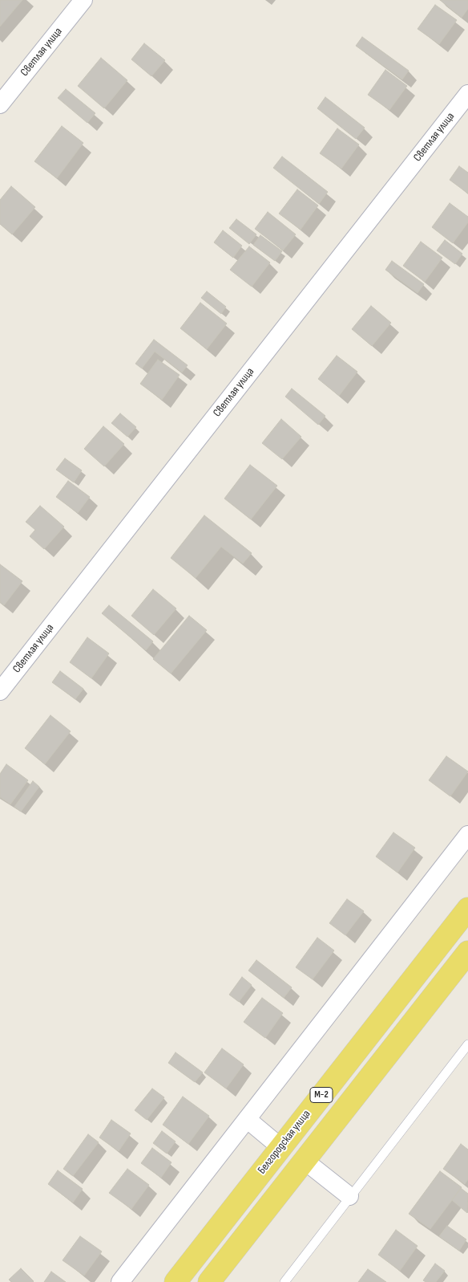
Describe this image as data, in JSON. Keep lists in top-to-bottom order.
{
  "streets": {
    "main road": ["М-2", "Белгородская улица"],
    "street": ["Светлая улица"]
  }
}
